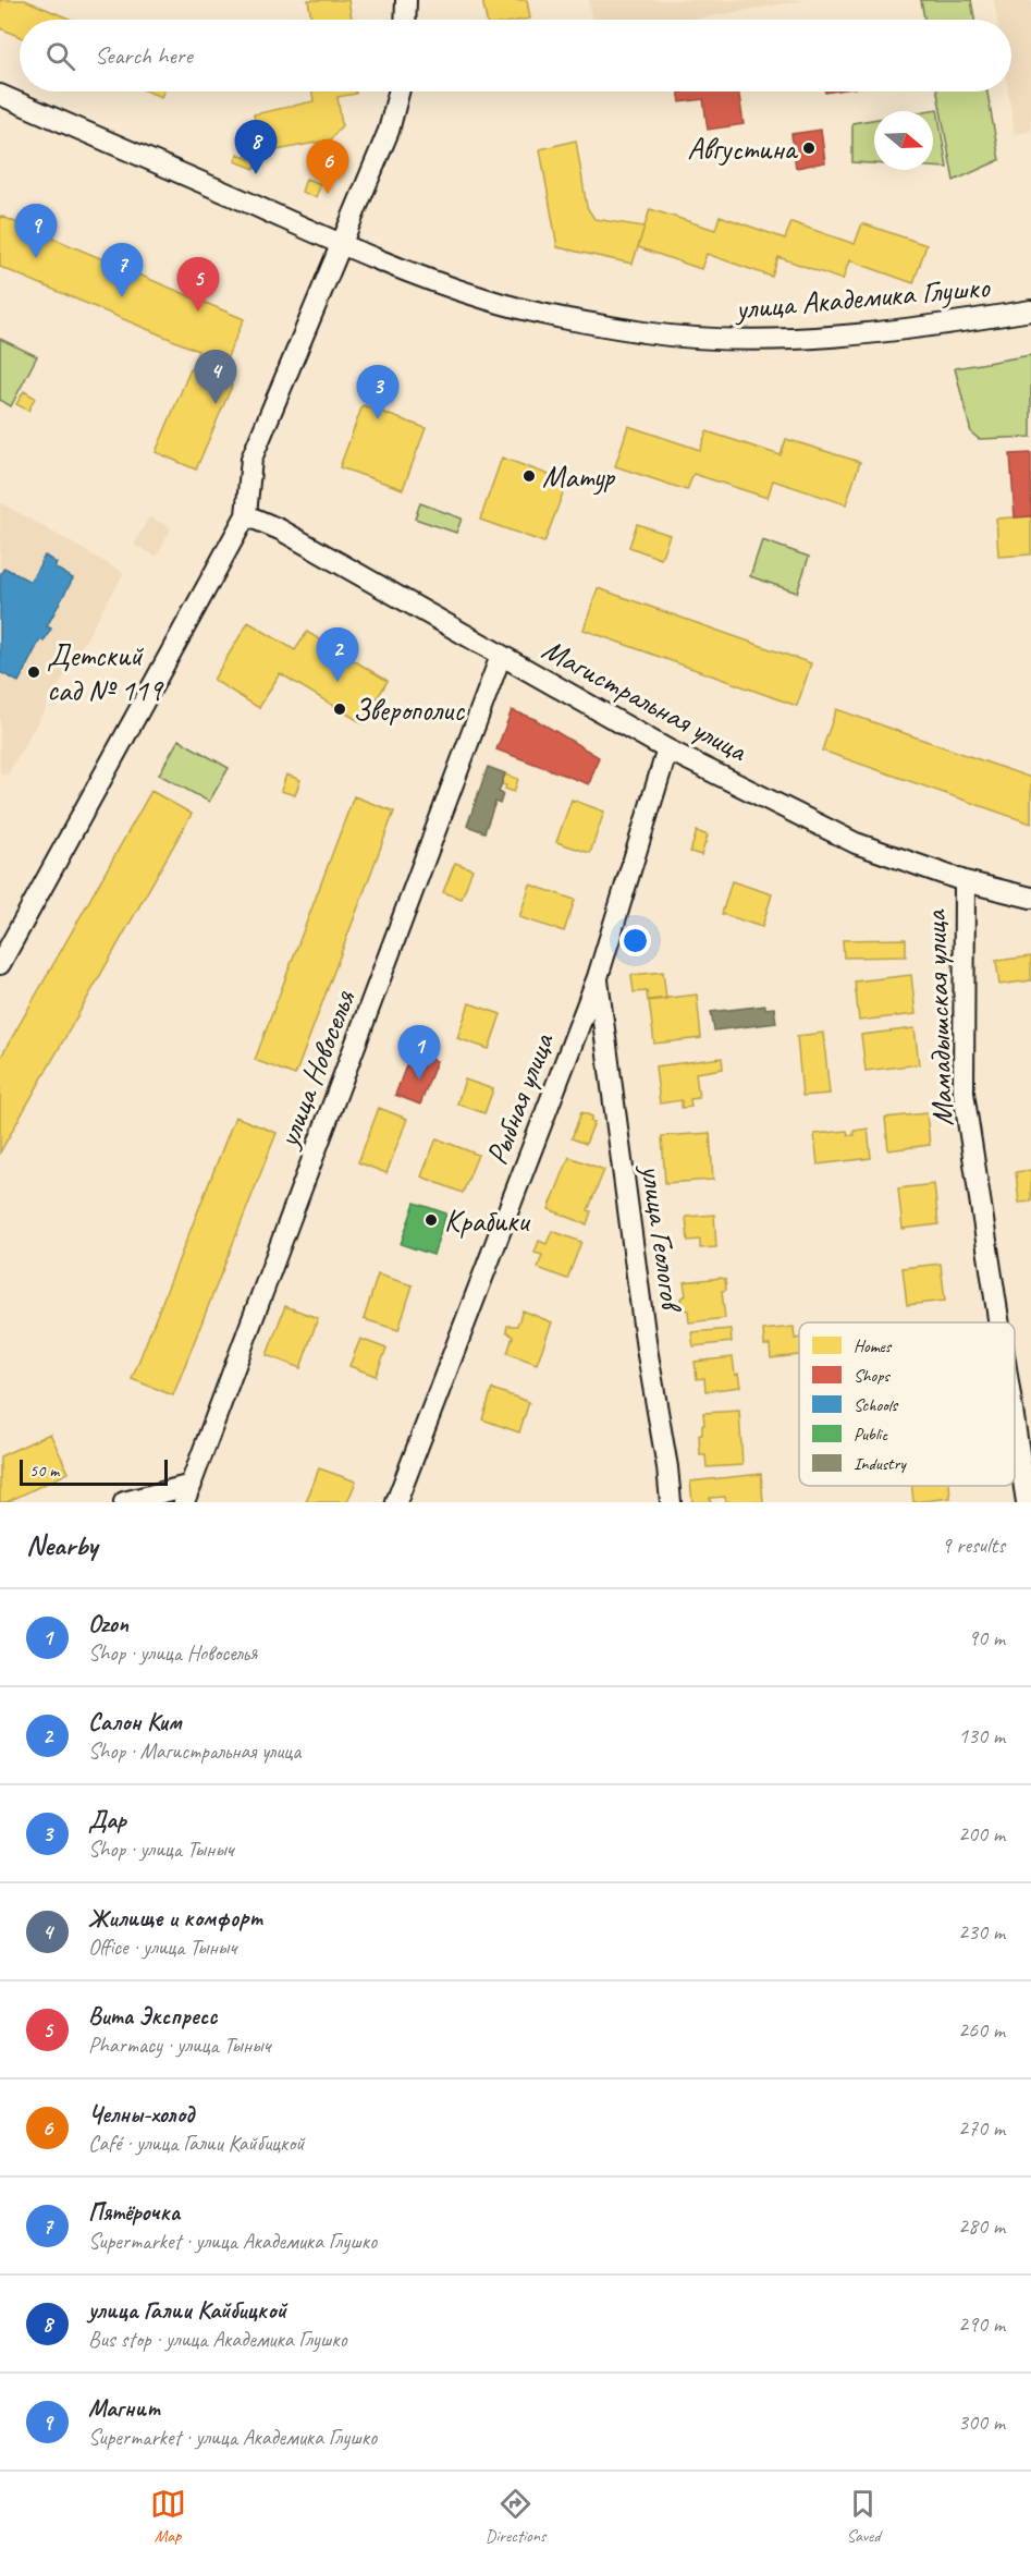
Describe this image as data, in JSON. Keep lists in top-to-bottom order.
{
  "streets": {
    "street": [
      "улица Академика Глушко",
      "Магистральная улица",
      "Мамадышская улица",
      "улица Новоселья",
      "Рыбная улица",
      "улица Геологов"
    ]
  },
  "crossings": [
    ["Магистральная улица", "Мамадышская улица"],
    ["Магистральная улица", "улица Новоселья"],
    ["Магистральная улица", "Рыбная улица"],
    ["Рыбная улица", "улица Геологов"]
  ],
  "places": [
    "Августина",
    "Матур",
    "Детский сад № 119",
    "Зверополис",
    "Крабики"
  ],
  "legend": [
    "Homes",
    "Shops",
    "Schools",
    "Public",
    "Industry"
  ],
  "scale_bar": "50 m",
  "north": "right",
  "page": {
    "search": "Search here",
    "pins": [
      "8",
      "6",
      "9",
      "7",
      "5",
      "4",
      "3",
      "2",
      "1"
    ],
    "scale": "50 m",
    "heading": ["Nearby", "9 results"],
    "list": [
      {
        "mark": "1",
        "name": "Ozon",
        "note": "Shop · улица Новоселья",
        "value": "90 m"
      },
      {
        "mark": "2",
        "name": "Салон Ким",
        "note": "Shop · Магистральная улица",
        "value": "130 m"
      },
      {
        "mark": "3",
        "name": "Дар",
        "note": "Shop · улица Тыныч",
        "value": "200 m"
      },
      {
        "mark": "4",
        "name": "Жилище и комфорт",
        "note": "Office · улица Тыныч",
        "value": "230 m"
      },
      {
        "mark": "5",
        "name": "Вита Экспресс",
        "note": "Pharmacy · улица Тыныч",
        "value": "260 m"
      },
      {
        "mark": "6",
        "name": "Челны-холод",
        "note": "Café · улица Галии Кайбицкой",
        "value": "270 m"
      },
      {
        "mark": "7",
        "name": "Пятёрочка",
        "note": "Supermarket · улица Академика Глушко",
        "value": "280 m"
      },
      {
        "mark": "8",
        "name": "улица Галии Кайбицкой",
        "note": "Bus stop · улица Академика Глушко",
        "value": "290 m"
      },
      {
        "mark": "9",
        "name": "Магнит",
        "note": "Supermarket · улица Академика Глушко",
        "value": "300 m"
      }
    ],
    "nav": ["Map", "Directions", "Saved"]
  }
}
